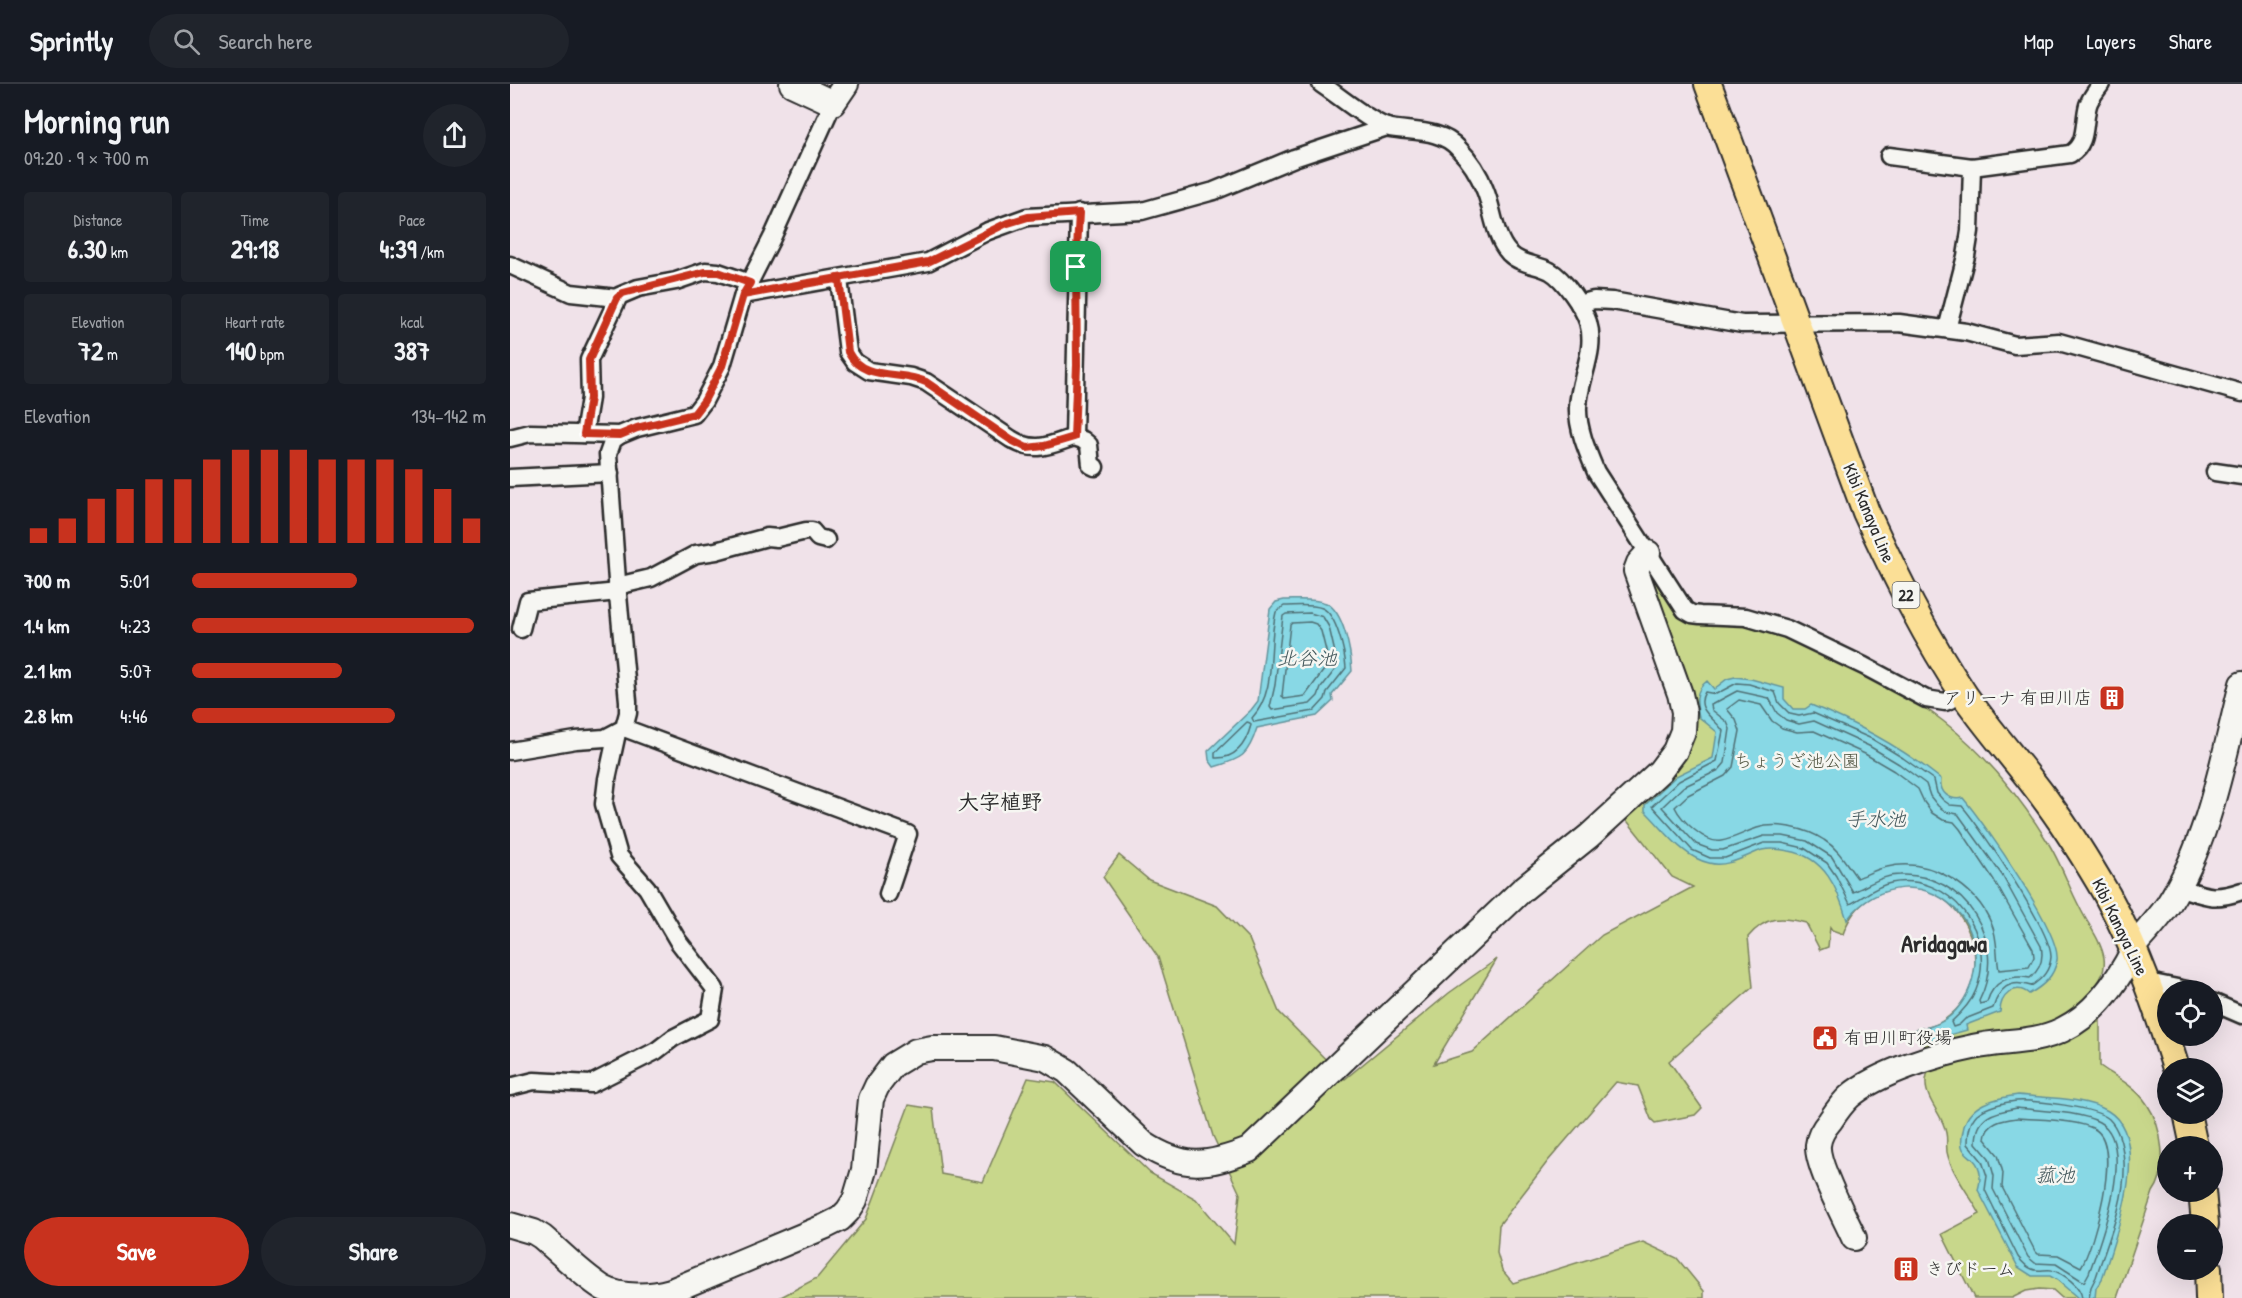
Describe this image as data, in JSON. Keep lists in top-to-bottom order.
{
  "streets": {
    "main road": ["Kibi Kanaya Line", "22"]
  },
  "districts": ["大字植野", "Aridagawa"],
  "water": ["北谷池", "手水池", "菰池"],
  "parks": ["ちょうざ池公園"],
  "places": {
    "building": ["アリーナ 有田川店", "きびドーム"],
    "public building": ["有田川町役場"]
  },
  "page": {
    "header": "Sprintly",
    "search": "Search here",
    "nav": ["Map", "Layers", "Share"],
    "heading": ["Morning run", "09:20 · 9 × 700 m"],
    "stats": [
      ["Distance", "6.30 km"],
      ["Time", "29:18"],
      ["Pace", "4:39 /km"],
      ["Elevation", "72 m"],
      ["Heart rate", "140 bpm"],
      ["kcal", "387"]
    ],
    "chart": ["Elevation", "134–142 m"],
    "list": [
      {
        "name": "700 m",
        "note": "5:01"
      },
      {
        "name": "1.4 km",
        "note": "4:23"
      },
      {
        "name": "2.1 km",
        "note": "5:07"
      },
      {
        "name": "2.8 km",
        "note": "4:46"
      }
    ],
    "map_buttons": ["+", "−"],
    "buttons": ["Save", "Share"]
  }
}
